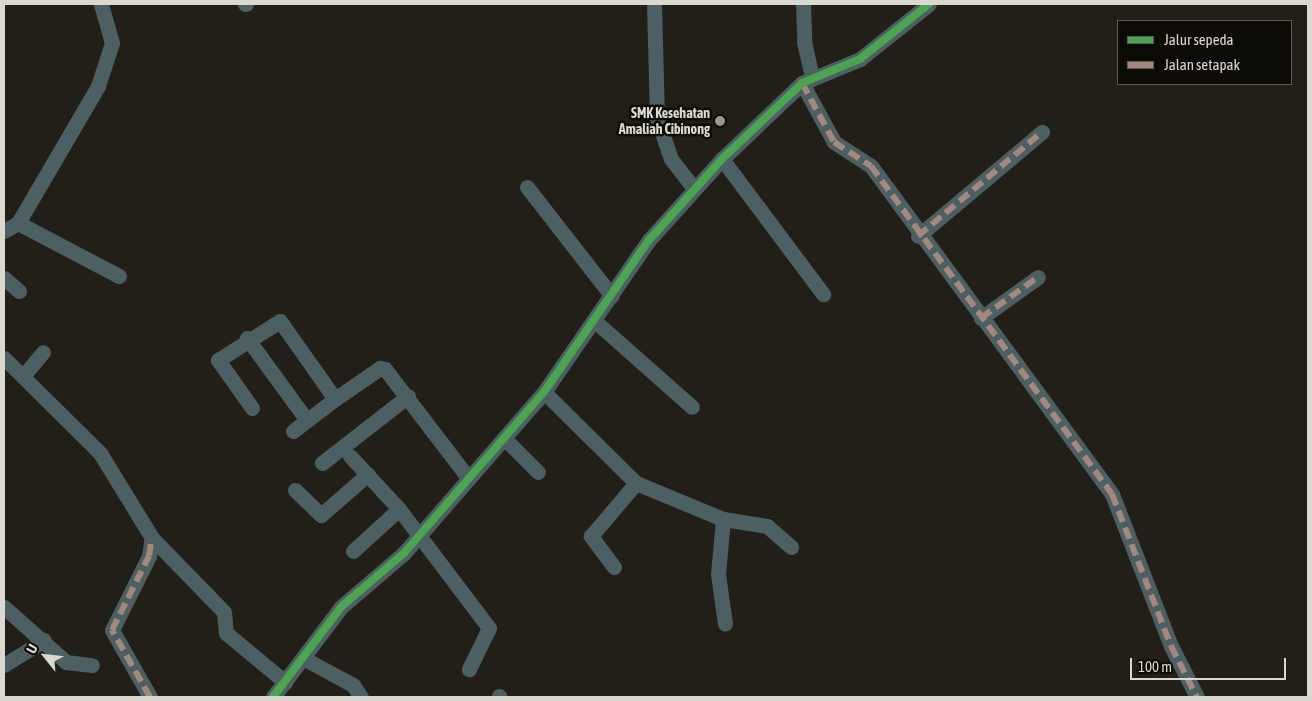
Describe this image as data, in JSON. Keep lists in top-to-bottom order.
{
  "places": ["SMK Kesehatan Amaliah Cibinong"],
  "legend": ["Jalur sepeda", "Jalan setapak"],
  "scale_bar": "100 m",
  "north": "top left"
}
